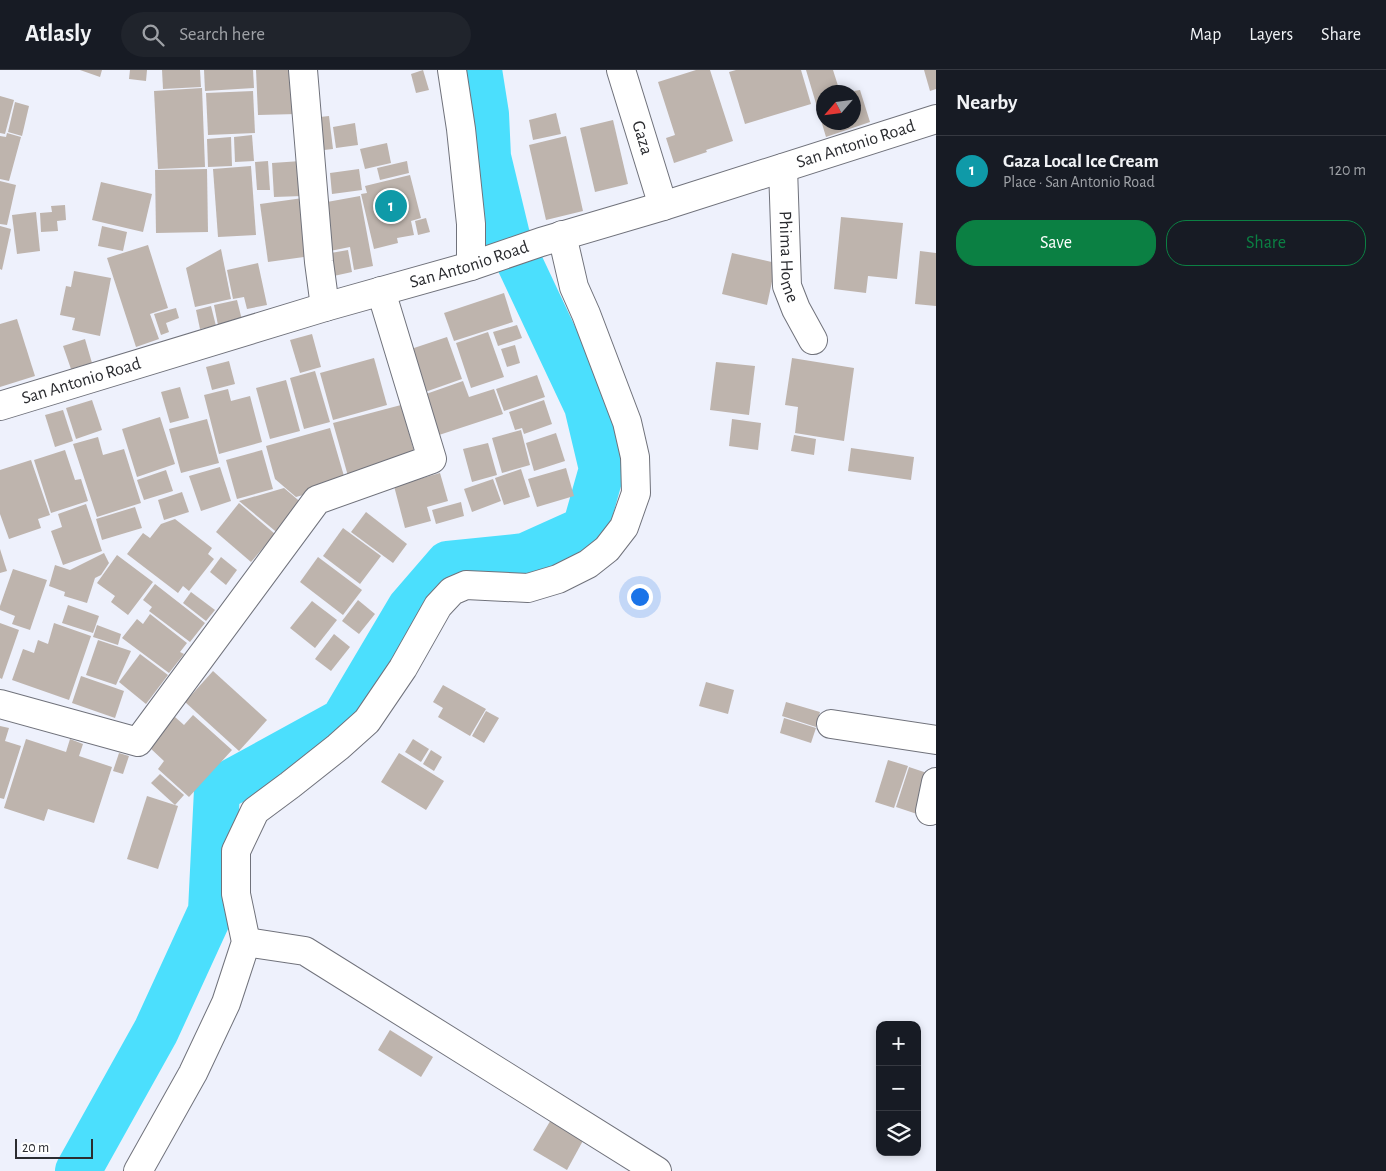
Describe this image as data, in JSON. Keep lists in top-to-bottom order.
{
  "streets": {
    "street": ["Gaza", "San Antonio Road", "Phima Home"]
  },
  "crossings": [
    ["Gaza", "San Antonio Road"],
    ["San Antonio Road", "Phima Home"]
  ],
  "scale_bar": "20 m",
  "north": "bottom left",
  "page": {
    "header": "Atlasly",
    "search": "Search here",
    "nav": ["Map", "Layers", "Share"],
    "heading": "Nearby",
    "list": [
      {
        "mark": "1",
        "name": "Gaza Local Ice Cream",
        "note": "Place · San Antonio Road",
        "value": "120 m"
      }
    ],
    "pins": "1",
    "buttons": ["Save", "Share"],
    "map_buttons": ["+", "−"],
    "scale": "20 m"
  }
}
